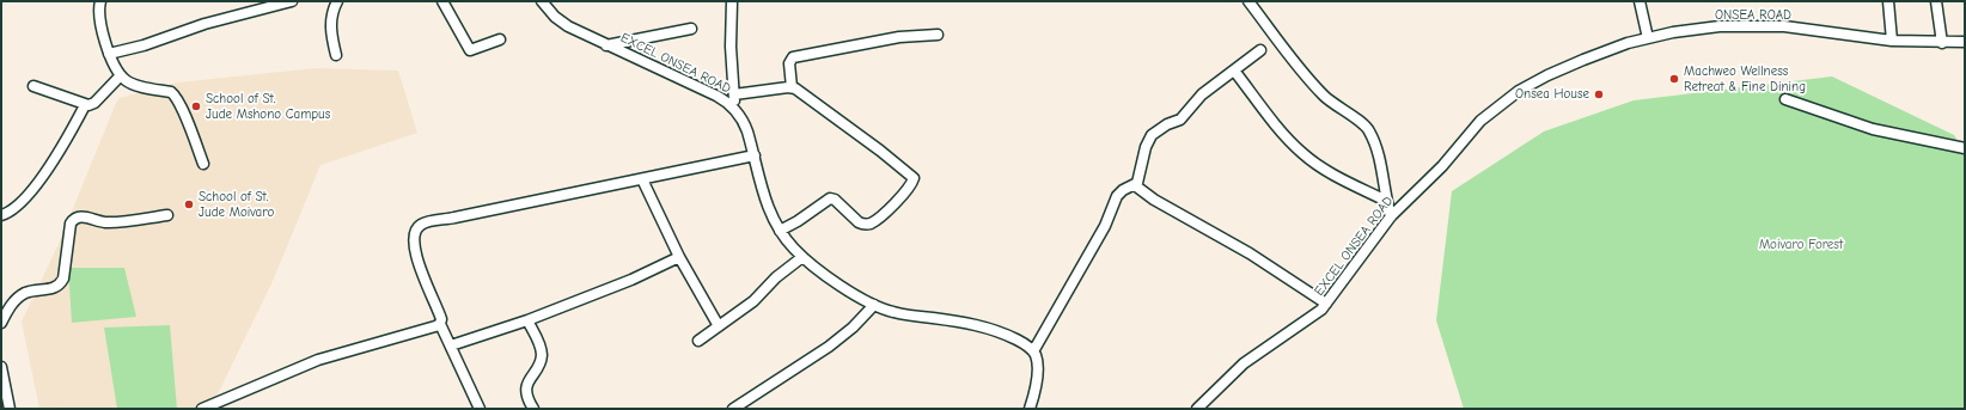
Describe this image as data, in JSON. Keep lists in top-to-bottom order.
{
  "streets": {
    "street": ["ONSEA ROAD", "EXCEL ONSEA ROAD"]
  },
  "crossings": [
    ["ONSEA ROAD", "EXCEL ONSEA ROAD"]
  ],
  "parks": ["Moivaro Forest"],
  "places": [
    "Machweo Wellness Retreat & Fine Dining",
    "Onsea House",
    "School of St. Jude Mshono Campus",
    "School of St. Jude Moivaro"
  ]
}
